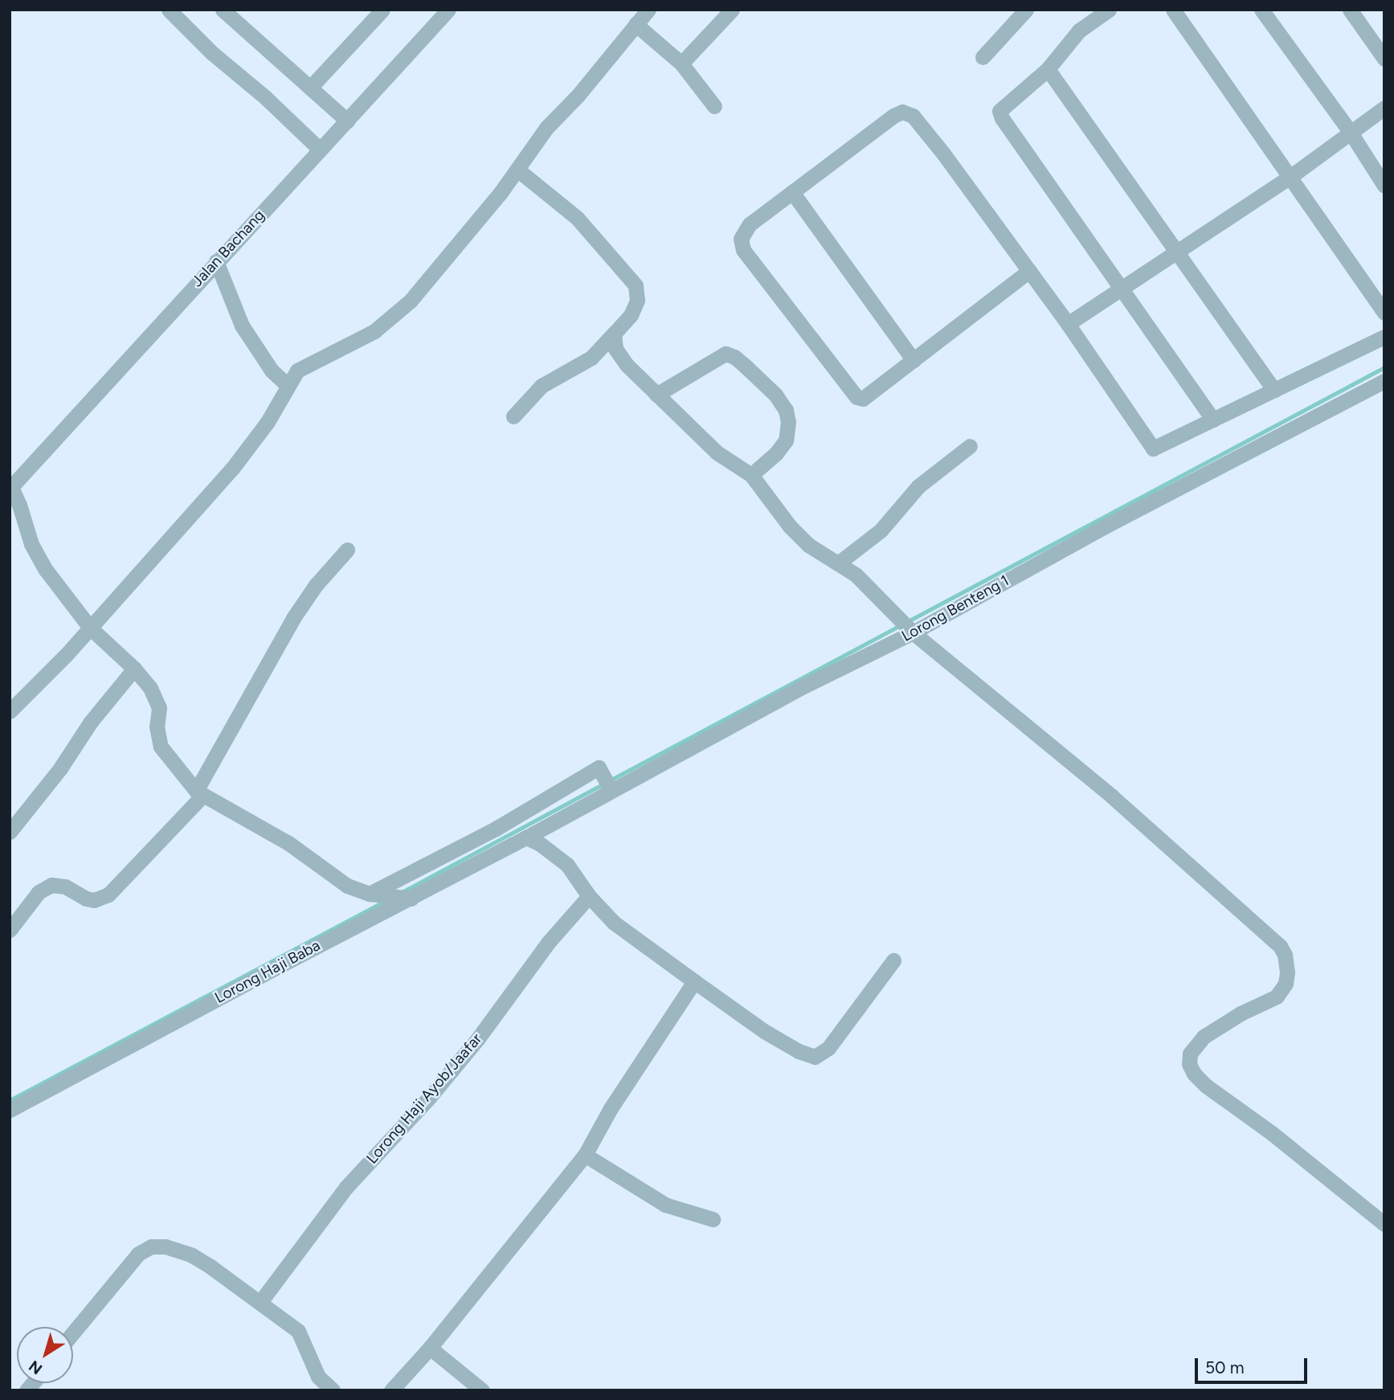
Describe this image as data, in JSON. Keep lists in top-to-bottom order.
{
  "streets": {
    "street": [
      "Jalan Bachang",
      "Lorong Benteng 1",
      "Lorong Haji Baba",
      "Lorong Haji Ayob/Jaafar"
    ]
  },
  "crossings": [
    ["Lorong Benteng 1", "Lorong Haji Baba"]
  ],
  "scale_bar": "50 m",
  "north": "bottom left"
}
